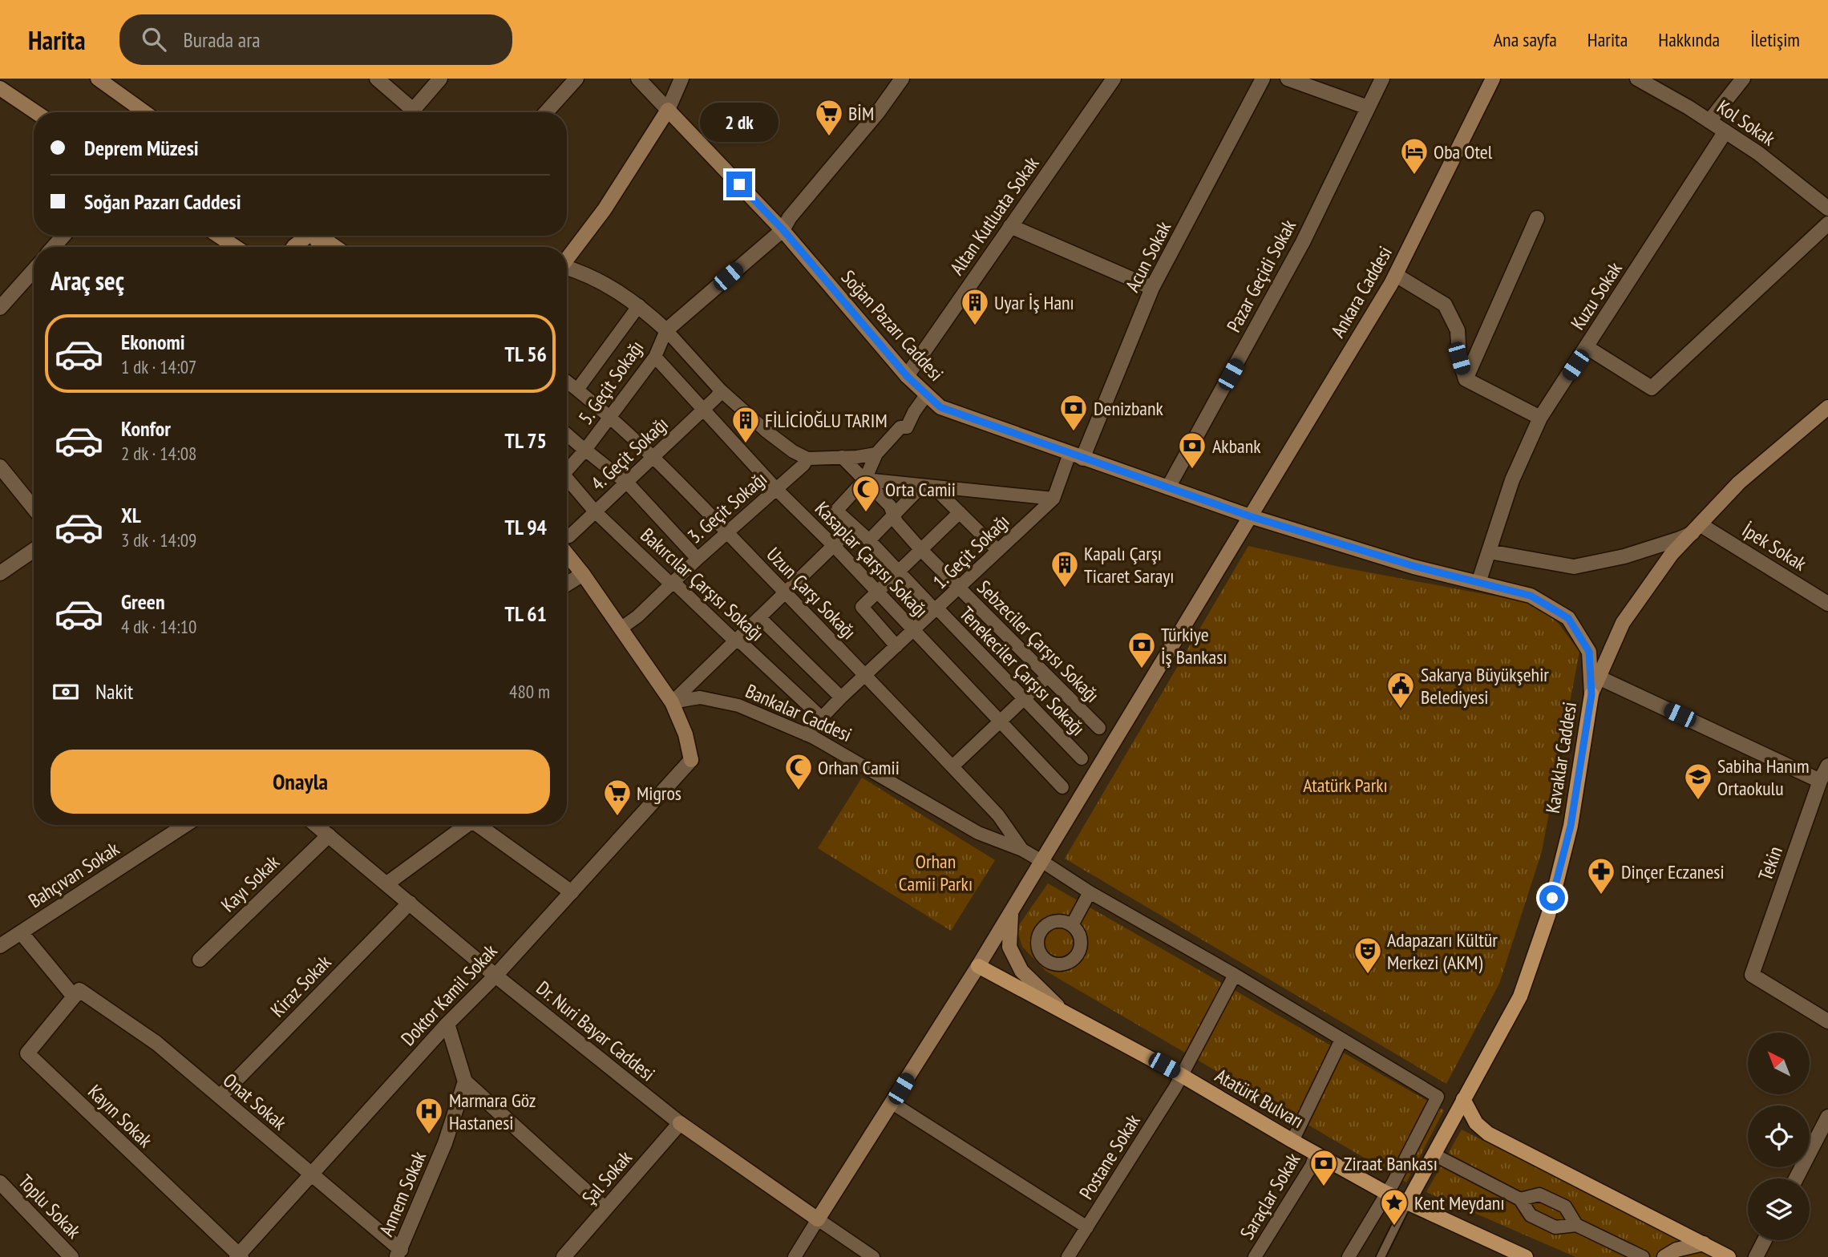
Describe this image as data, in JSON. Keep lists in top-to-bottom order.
{
  "streets": {
    "main road": [
      "Ankara Caddesi",
      "Soğan Pazarı Caddesi",
      "Kavaklar Caddesi",
      "Dr. Nuri Bayar Caddesi",
      "Atatürk Bulvarı"
    ],
    "street": [
      "Kol Sokak",
      "Altan Kutluata Sokak",
      "Acun Sokak",
      "Pazar Geçidi Sokak",
      "Kuzu Sokak",
      "5. Geçit Sokağı",
      "4. Geçit Sokağı",
      "3. Geçit Sokağı",
      "İpek Sokak",
      "1. Geçit Sokağı",
      "Kasaplar Çarşısı Sokağı",
      "Bakırcılar Çarşısı Sokağı",
      "Uzun Çarşı Sokağı",
      "Sebzeciler Çarşısı Sokağı",
      "Tenekeciler Çarşısı Sokağı",
      "Bankalar Caddesi",
      "Tekin",
      "Bahçıvan Sokak",
      "Kayı Sokak",
      "Kiraz Sokak",
      "Doktor Kamil Sokak",
      "Onat Sokak",
      "Kayın Sokak",
      "Postane Sokak",
      "Şal Sokak",
      "Annem Sokak",
      "Saraçlar Sokak",
      "Toplu Sokak"
    ]
  },
  "crossings": [
    ["Kol Sokak", "Kuzu Sokak"],
    ["Altan Kutluata Sokak", "Soğan Pazarı Caddesi"],
    ["Acun Sokak", "Soğan Pazarı Caddesi"],
    ["Acun Sokak", "1. Geçit Sokağı"],
    ["Pazar Geçidi Sokak", "Soğan Pazarı Caddesi"],
    ["Ankara Caddesi", "Soğan Pazarı Caddesi"],
    ["Ankara Caddesi", "Bankalar Caddesi"],
    ["Ankara Caddesi", "Dr. Nuri Bayar Caddesi"],
    ["Ankara Caddesi", "Atatürk Bulvarı"],
    ["Kuzu Sokak", "Soğan Pazarı Caddesi"],
    ["Soğan Pazarı Caddesi", "1. Geçit Sokağı"],
    ["Soğan Pazarı Caddesi", "Kavaklar Caddesi"],
    ["5. Geçit Sokağı", "Kasaplar Çarşısı Sokağı"],
    ["5. Geçit Sokağı", "Uzun Çarşı Sokağı"],
    ["4. Geçit Sokağı", "Kasaplar Çarşısı Sokağı"],
    ["4. Geçit Sokağı", "Bakırcılar Çarşısı Sokağı"],
    ["4. Geçit Sokağı", "Uzun Çarşı Sokağı"],
    ["3. Geçit Sokağı", "Kasaplar Çarşısı Sokağı"],
    ["3. Geçit Sokağı", "Bakırcılar Çarşısı Sokağı"],
    ["3. Geçit Sokağı", "Uzun Çarşı Sokağı"],
    ["İpek Sokak", "Kavaklar Caddesi"],
    ["1. Geçit Sokağı", "Kasaplar Çarşısı Sokağı"],
    ["1. Geçit Sokağı", "Bakırcılar Çarşısı Sokağı"],
    ["1. Geçit Sokağı", "Uzun Çarşı Sokağı"],
    ["1. Geçit Sokağı", "Sebzeciler Çarşısı Sokağı"],
    ["1. Geçit Sokağı", "Tenekeciler Çarşısı Sokağı"],
    ["1. Geçit Sokağı", "Bankalar Caddesi"],
    ["Uzun Çarşı Sokağı", "Bankalar Caddesi"],
    ["Sebzeciler Çarşısı Sokağı", "Tenekeciler Çarşısı Sokağı"],
    ["Bankalar Caddesi", "Atatürk Bulvarı"],
    ["Bankalar Caddesi", "Postane Sokak"],
    ["Kavaklar Caddesi", "Atatürk Bulvarı"],
    ["Kayı Sokak", "Dr. Nuri Bayar Caddesi"],
    ["Kiraz Sokak", "Dr. Nuri Bayar Caddesi"],
    ["Kiraz Sokak", "Onat Sokak"],
    ["Doktor Kamil Sokak", "Dr. Nuri Bayar Caddesi"],
    ["Doktor Kamil Sokak", "Onat Sokak"],
    ["Doktor Kamil Sokak", "Kayın Sokak"],
    ["Dr. Nuri Bayar Caddesi", "Şal Sokak"],
    ["Atatürk Bulvarı", "Postane Sokak"],
    ["Atatürk Bulvarı", "Saraçlar Sokak"],
    ["Onat Sokak", "Kayın Sokak"],
    ["Onat Sokak", "Annem Sokak"]
  ],
  "parks": ["Atatürk Parkı", "Orhan Camii Parkı"],
  "places": {
    "supermarket": ["BİM", "Migros"],
    "hotel": ["Oba Otel"],
    "building": ["Uyar İş Hanı", "FİLİCİOĞLU TARIM", "Kapalı Çarşı Ticaret Sarayı"],
    "bank": [
      "Denizbank",
      "Akbank",
      "Türkiye İş Bankası",
      "Ziraat Bankası"
    ],
    "mosque": ["Orta Camii", "Orhan Camii"],
    "public building": ["Sakarya Büyükşehir Belediyesi"],
    "school or university": ["Sabiha Hanım Ortaokulu"],
    "pharmacy": ["Dinçer Eczanesi"],
    "theatre": ["Adapazarı Kültür Merkezi (AKM)"],
    "hospital": ["Marmara Göz Hastanesi"],
    "place": ["Kent Meydanı"]
  },
  "north": "top left",
  "page": {
    "header": "Harita",
    "search": "Burada ara",
    "nav": [
      "Ana sayfa",
      "Harita",
      "Hakkında",
      "İletişim"
    ],
    "bubble": "2 dk",
    "banner": ["Deprem Müzesi", "Soğan Pazarı Caddesi"],
    "heading": "Araç seç",
    "list": [
      {
        "name": "Ekonomi",
        "note": "1 dk · 14:07",
        "value": "TL 56"
      },
      {
        "name": "Konfor",
        "note": "2 dk · 14:08",
        "value": "TL 75"
      },
      {
        "name": "XL",
        "note": "3 dk · 14:09",
        "value": "TL 94"
      },
      {
        "name": "Green",
        "note": "4 dk · 14:10",
        "value": "TL 61"
      }
    ],
    "pay": ["Nakit", "480 m"],
    "buttons": "Onayla"
  }
}
